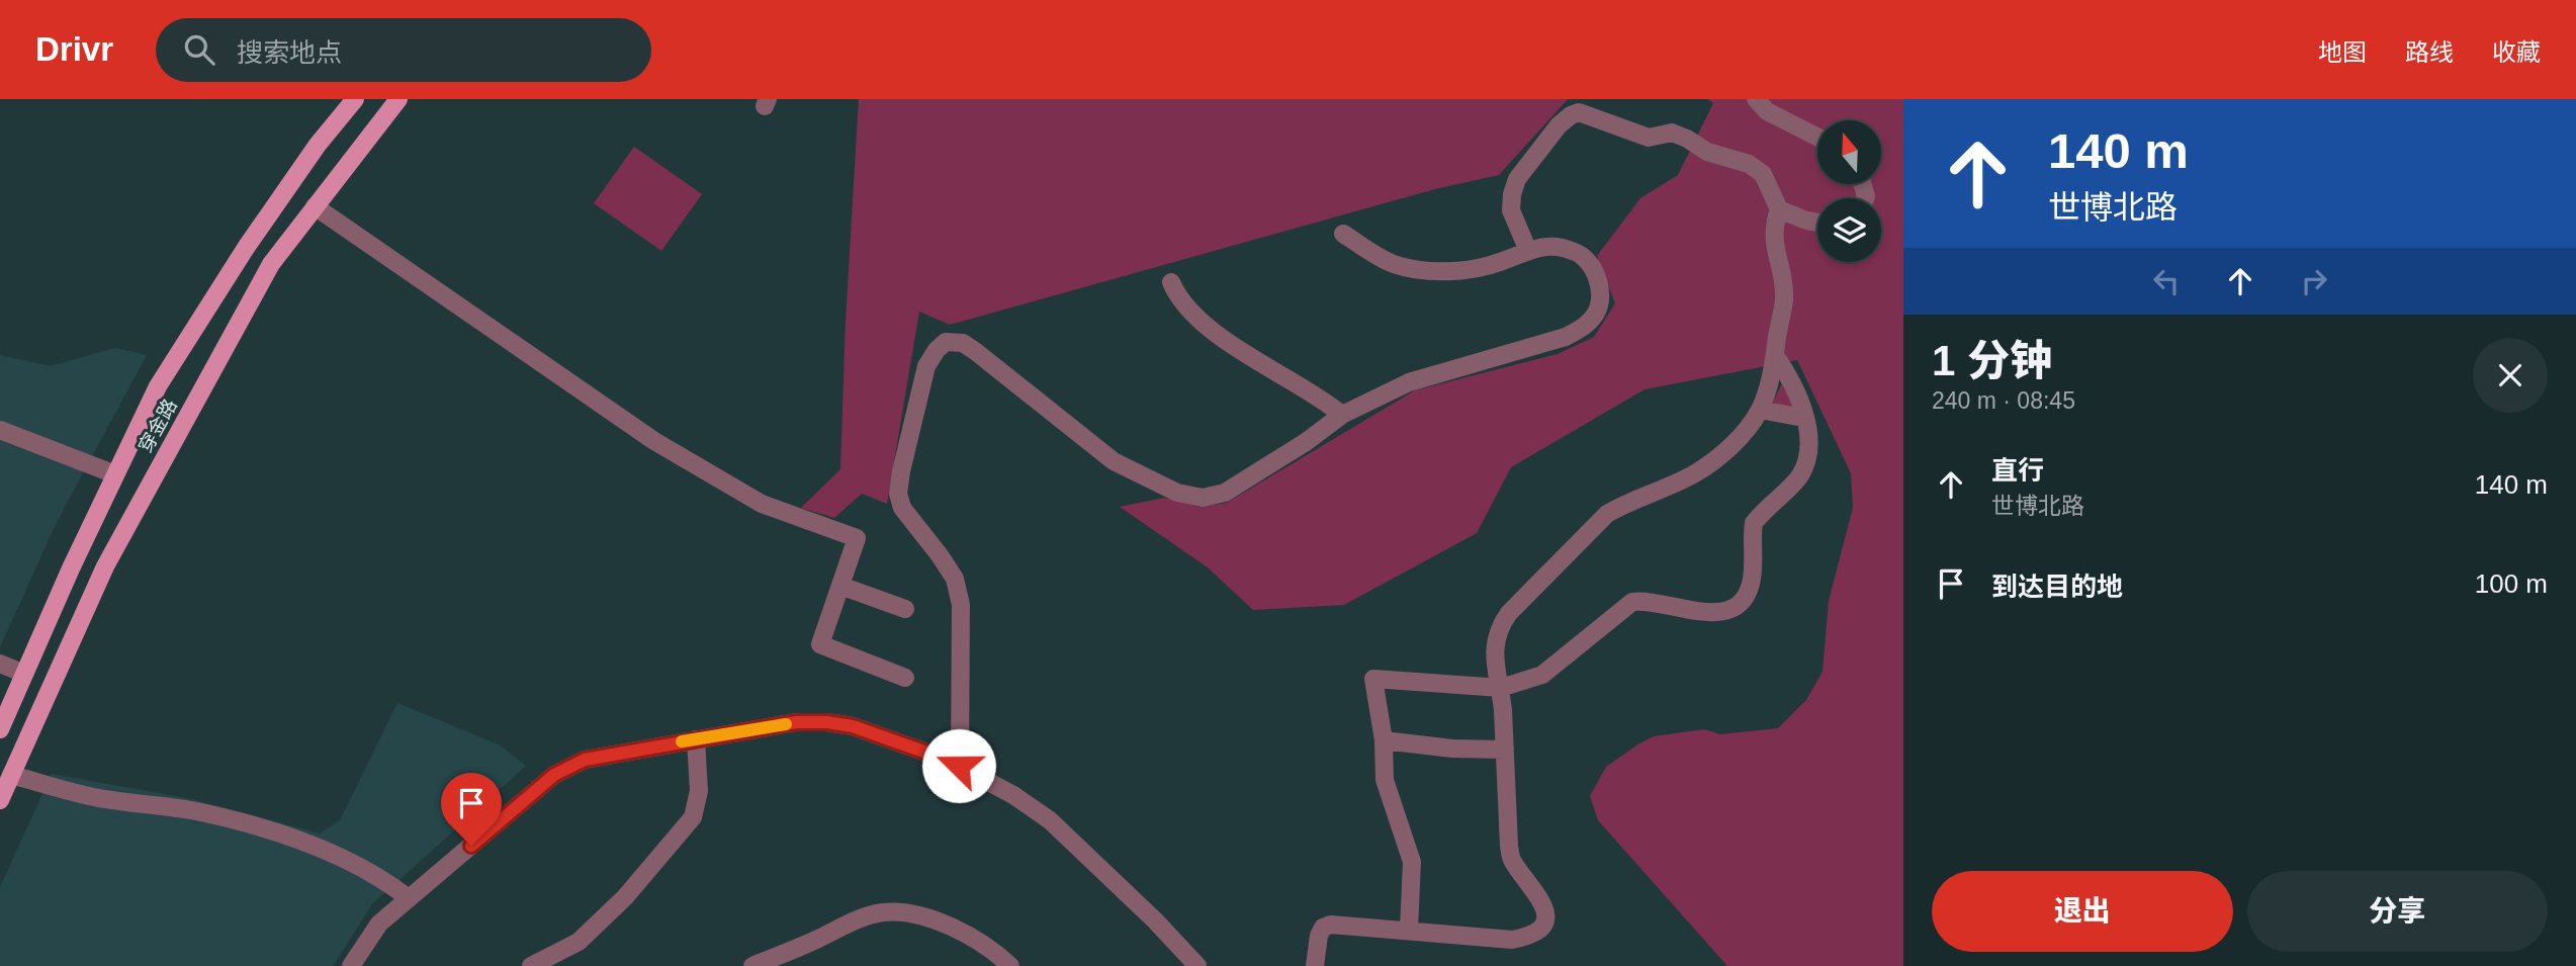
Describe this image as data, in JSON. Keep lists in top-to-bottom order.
{
  "streets": {
    "main road": ["穿金路"]
  },
  "north": "top",
  "page": {
    "header": "Drivr",
    "search": "搜索地点",
    "nav": ["地图", "路线", "收藏"],
    "turn": ["140 m", "世博北路"],
    "heading": ["1 分钟", "240 m · 08:45"],
    "list": [
      {
        "name": "直行",
        "note": "世博北路",
        "value": "140 m"
      },
      {
        "name": "到达目的地",
        "value": "100 m"
      }
    ],
    "buttons": ["退出", "分享"]
  }
}
